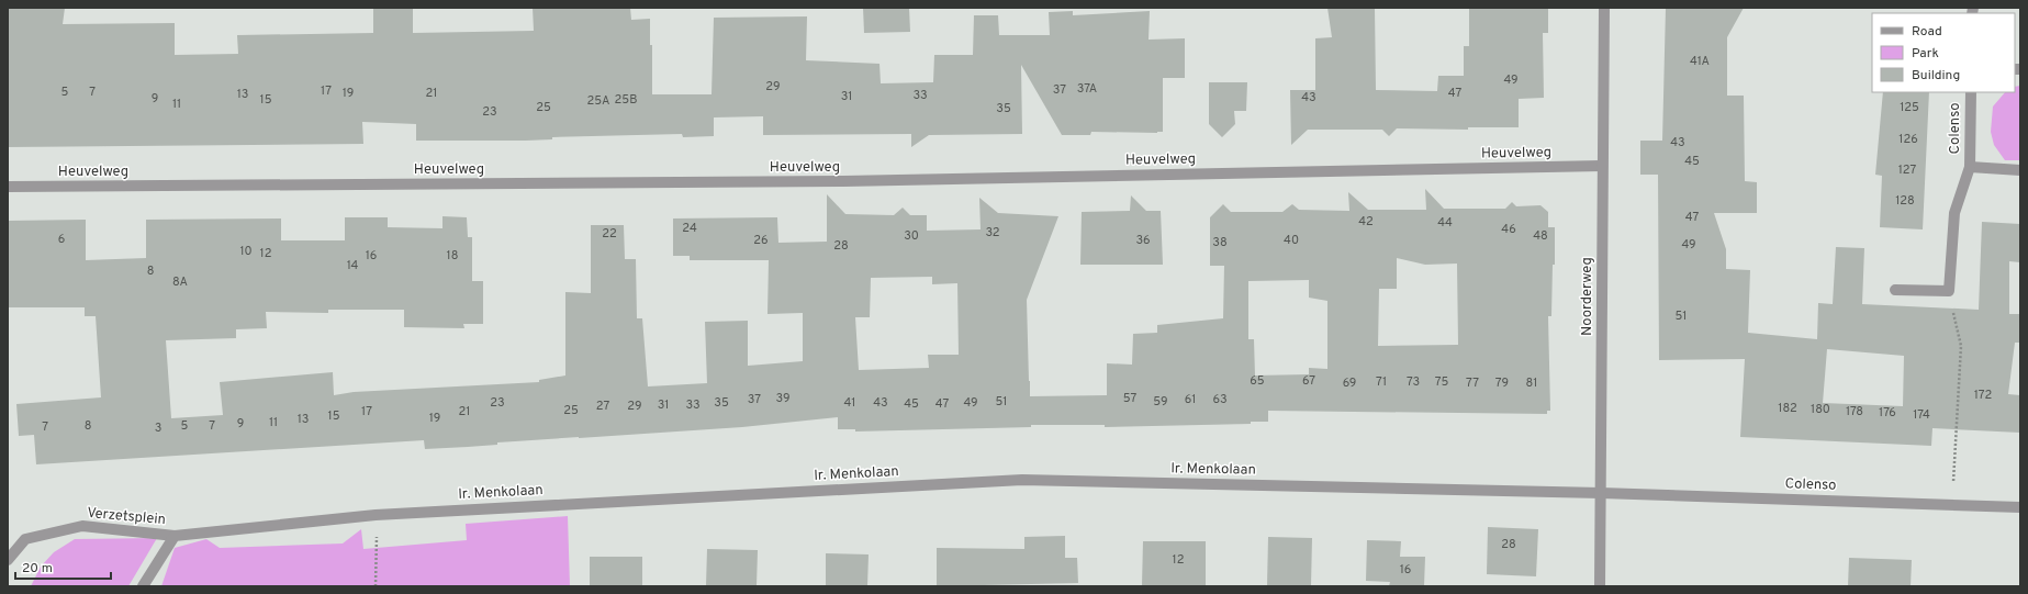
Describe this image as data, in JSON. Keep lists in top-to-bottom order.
{
  "streets": {
    "street": [
      "Colenso",
      "Heuvelweg",
      "Noorderweg",
      "Ir. Menkolaan",
      "Verzetsplein"
    ]
  },
  "crossings": [
    ["Colenso", "Noorderweg"],
    ["Colenso", "Ir. Menkolaan"],
    ["Heuvelweg", "Noorderweg"],
    ["Noorderweg", "Ir. Menkolaan"],
    ["Ir. Menkolaan", "Verzetsplein"]
  ],
  "house_numbers": [
    "41A",
    "49",
    "29",
    "37A",
    "37",
    "17",
    "5",
    "7",
    "19",
    "21",
    "47",
    "13",
    "33",
    "31",
    "43",
    "9",
    "15",
    "25B",
    "25A",
    "11",
    "25",
    "125",
    "35",
    "23",
    "126",
    "43",
    "45",
    "127",
    "128",
    "47",
    "42",
    "44",
    "24",
    "46",
    "32",
    "22",
    "30",
    "48",
    "6",
    "26",
    "36",
    "40",
    "38",
    "49",
    "28",
    "10",
    "12",
    "16",
    "18",
    "14",
    "8",
    "8A",
    "51",
    "65",
    "67",
    "71",
    "73",
    "75",
    "69",
    "77",
    "79",
    "81",
    "172",
    "39",
    "57",
    "37",
    "61",
    "63",
    "51",
    "59",
    "23",
    "35",
    "41",
    "43",
    "49",
    "45",
    "47",
    "31",
    "33",
    "27",
    "29",
    "182",
    "180",
    "25",
    "17",
    "21",
    "178",
    "176",
    "174",
    "15",
    "19",
    "13",
    "11",
    "9",
    "8",
    "5",
    "7",
    "7",
    "3",
    "28",
    "12",
    "16"
  ],
  "legend": ["Road", "Park", "Building"],
  "scale_bar": "20 m"
}
